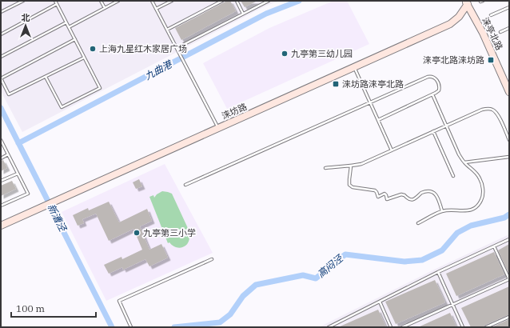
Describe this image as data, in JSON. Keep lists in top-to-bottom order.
{
  "streets": {
    "street": ["涞亭北路", "涞坊路"]
  },
  "crossings": [
    ["涞亭北路", "涞坊路"]
  ],
  "water": ["九曲港", "新漕泾", "高闷泾"],
  "places": {
    "other": ["上海九星红木家居广场", "九亭第三幼儿园", "九亭第三小学"],
    "transit": ["涞亭北路涞坊路", "涞坊路涞亭北路"]
  },
  "scale_bar": "100 m",
  "north": "top"
}
